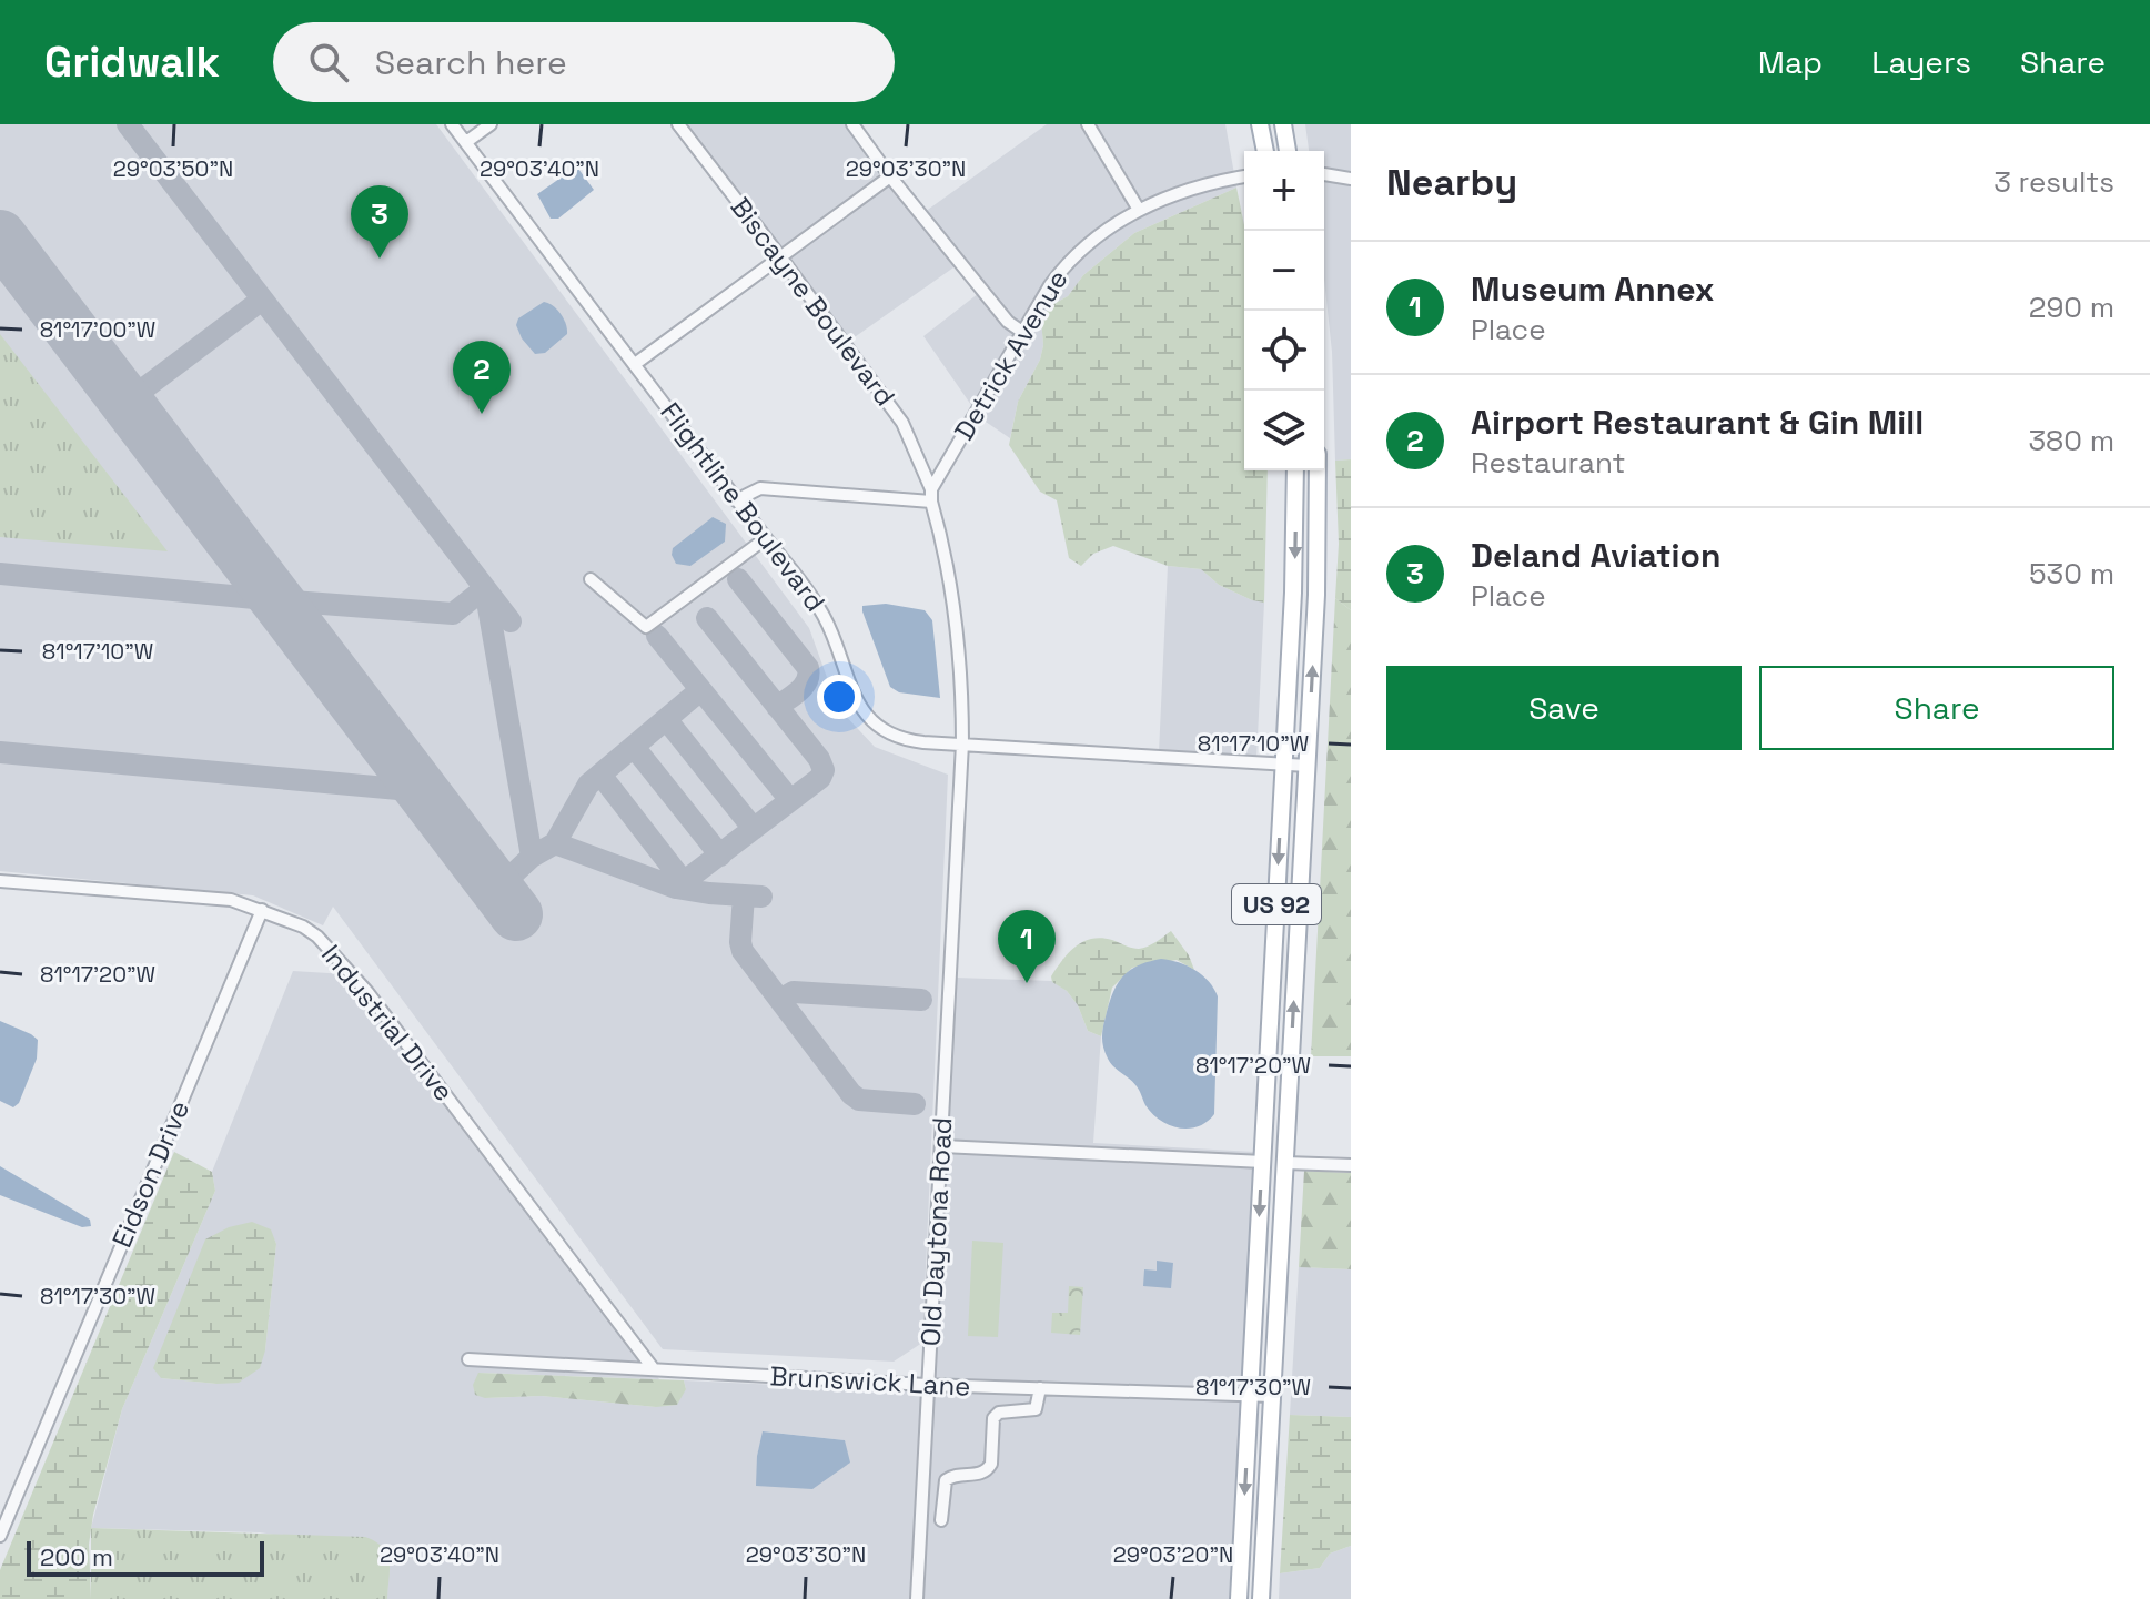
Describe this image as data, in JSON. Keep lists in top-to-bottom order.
{
  "streets": {
    "main road": ["US 92"],
    "street": [
      "Biscayne Boulevard",
      "Detrick Avenue",
      "Flightline Boulevard",
      "Industrial Drive",
      "Eidson Drive",
      "Old Daytona Road",
      "Brunswick Lane"
    ]
  },
  "crossings": [
    ["Biscayne Boulevard", "Detrick Avenue"],
    ["Biscayne Boulevard", "Flightline Boulevard"],
    ["Biscayne Boulevard", "Old Daytona Road"],
    ["Flightline Boulevard", "US 92"],
    ["US 92", "Brunswick Lane"],
    ["Industrial Drive", "Eidson Drive"],
    ["Industrial Drive", "Brunswick Lane"],
    ["Old Daytona Road", "Brunswick Lane"]
  ],
  "scale_bar": "200 m",
  "page": {
    "header": "Gridwalk",
    "search": "Search here",
    "nav": ["Map", "Layers", "Share"],
    "heading": ["Nearby", "3 results"],
    "map_buttons": ["+", "−"],
    "pins": ["3", "2", "1"],
    "list": [
      {
        "mark": "1",
        "name": "Museum Annex",
        "note": "Place",
        "value": "290 m"
      },
      {
        "mark": "2",
        "name": "Airport Restaurant & Gin Mill",
        "note": "Restaurant",
        "value": "380 m"
      },
      {
        "mark": "3",
        "name": "Deland Aviation",
        "note": "Place",
        "value": "530 m"
      }
    ],
    "buttons": ["Save", "Share"],
    "scale": "200 m"
  },
  "coordinates": [
    "29°03'50\"N",
    "29°03'40\"N",
    "29°03'30\"N",
    "81°17'00\"W",
    "81°17'10\"W",
    "81°17'20\"W",
    "81°17'30\"W",
    "29°03'20\"N"
  ]
}
